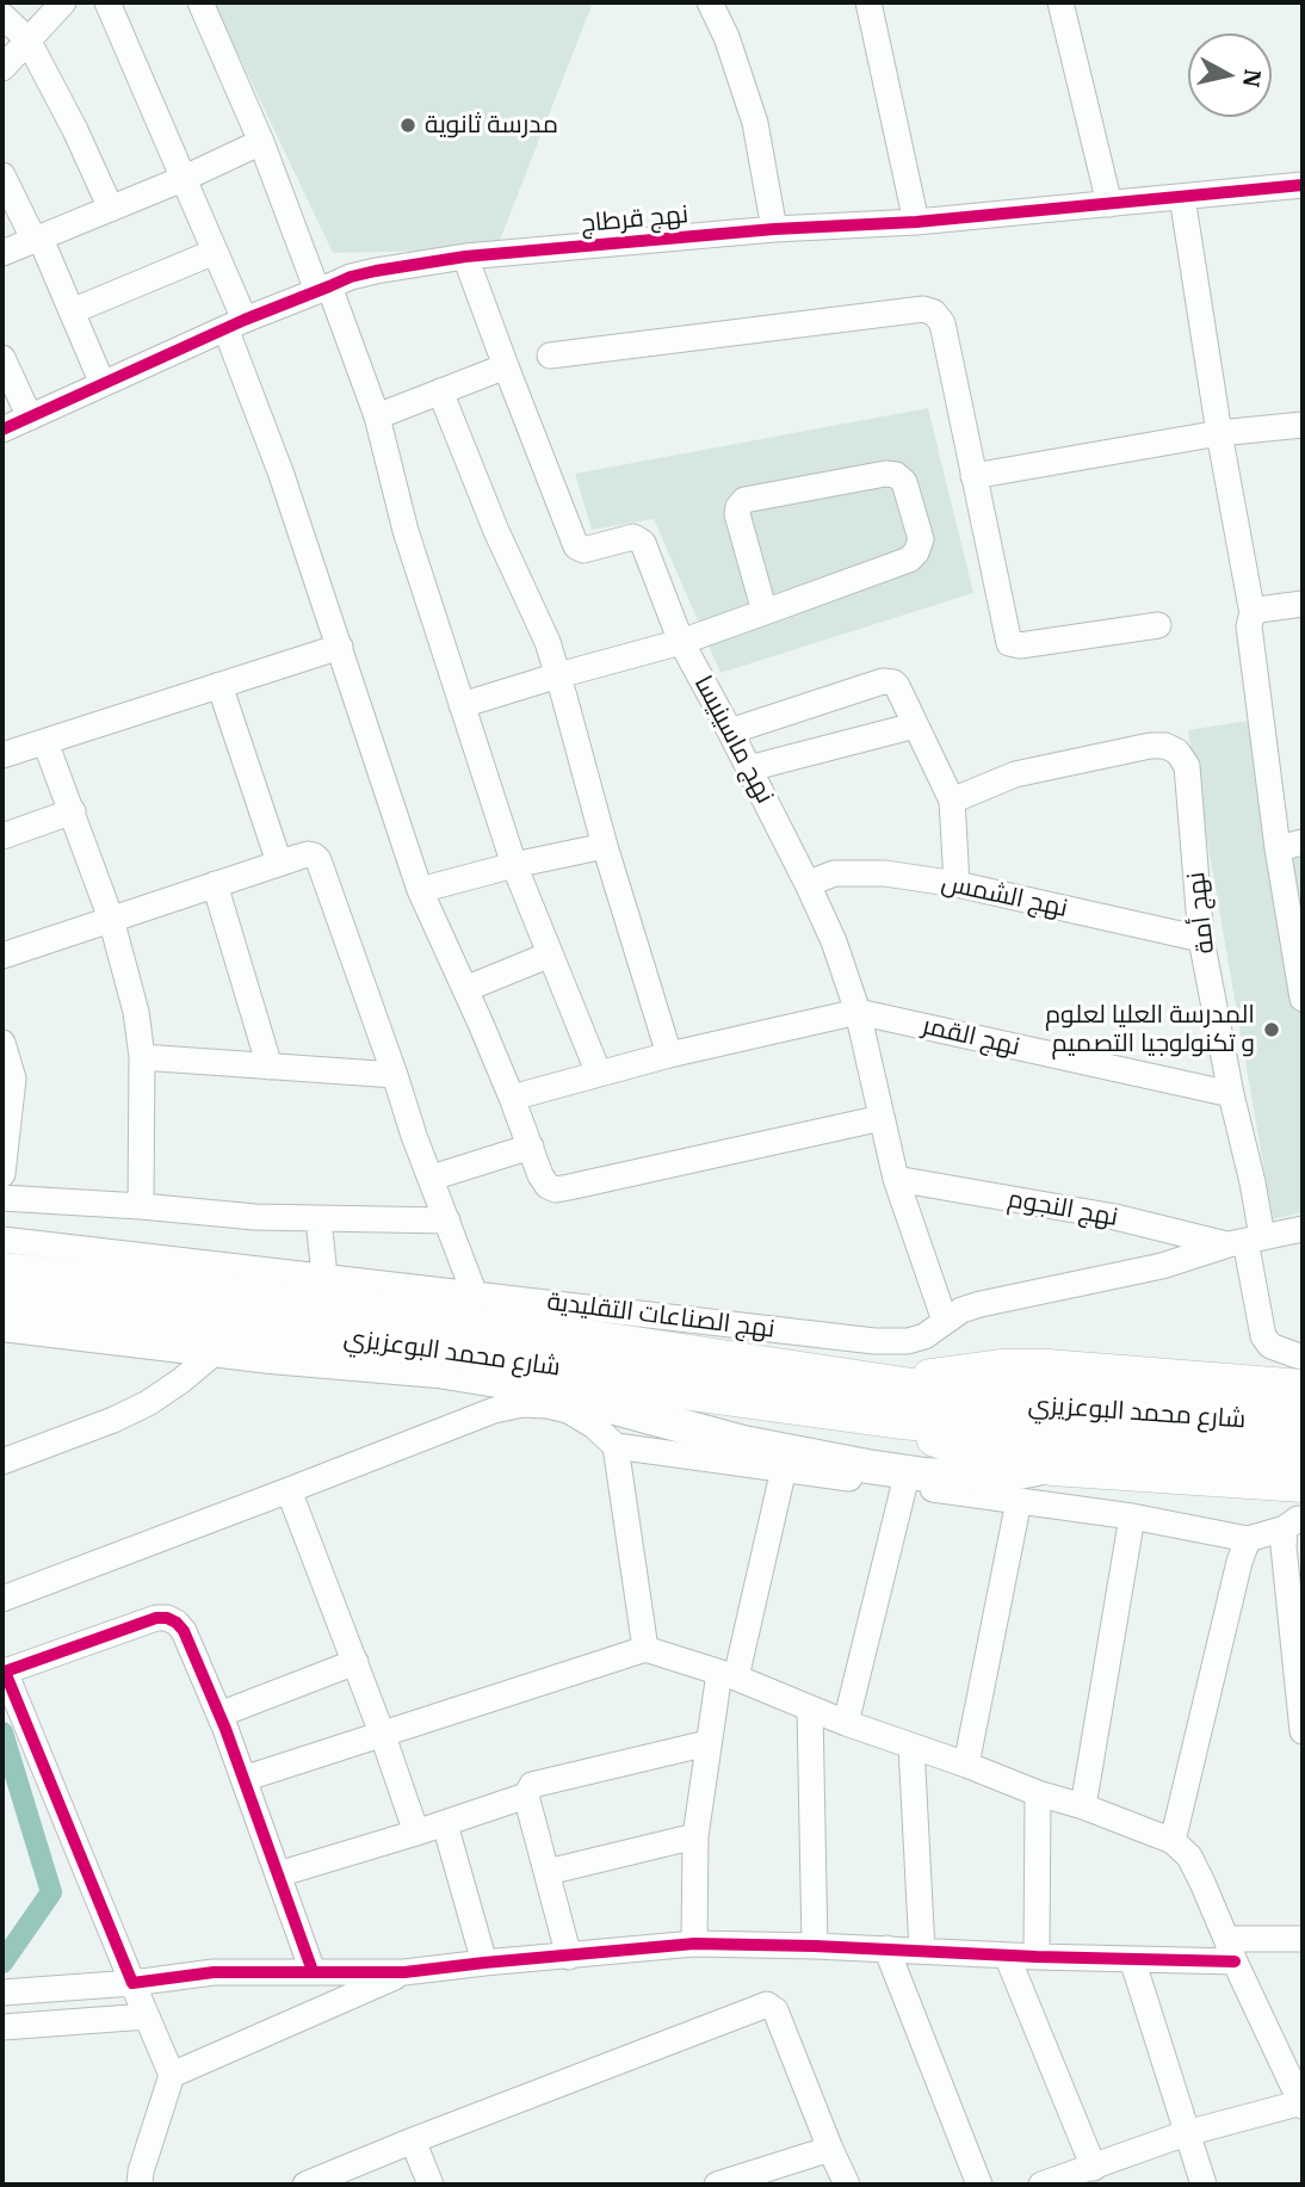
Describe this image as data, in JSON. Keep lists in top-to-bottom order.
{
  "streets": {
    "highway": ["شارع محمد البوعزيزي"],
    "street": [
      "نهج قرطاج",
      "نهج ماسينيسا",
      "نهج الشمس",
      "نهج أمة",
      "نهج القمر",
      "نهج النجوم",
      "نهج الصناعات التقليدية"
    ]
  },
  "crossings": [
    ["نهج ماسينيسا", "نهج الشمس"],
    ["نهج ماسينيسا", "نهج القمر"],
    ["نهج ماسينيسا", "نهج النجوم"],
    ["نهج ماسينيسا", "نهج الصناعات التقليدية"],
    ["نهج الشمس", "نهج أمة"],
    ["نهج أمة", "نهج القمر"],
    ["نهج أمة", "نهج النجوم"],
    ["نهج أمة", "نهج الصناعات التقليدية"],
    ["نهج النجوم", "نهج الصناعات التقليدية"]
  ],
  "places": ["مدرسة ثانوية", "المدرسة العليا لعلوم و تكنولوجيا التصميم"],
  "north": "right"
}
